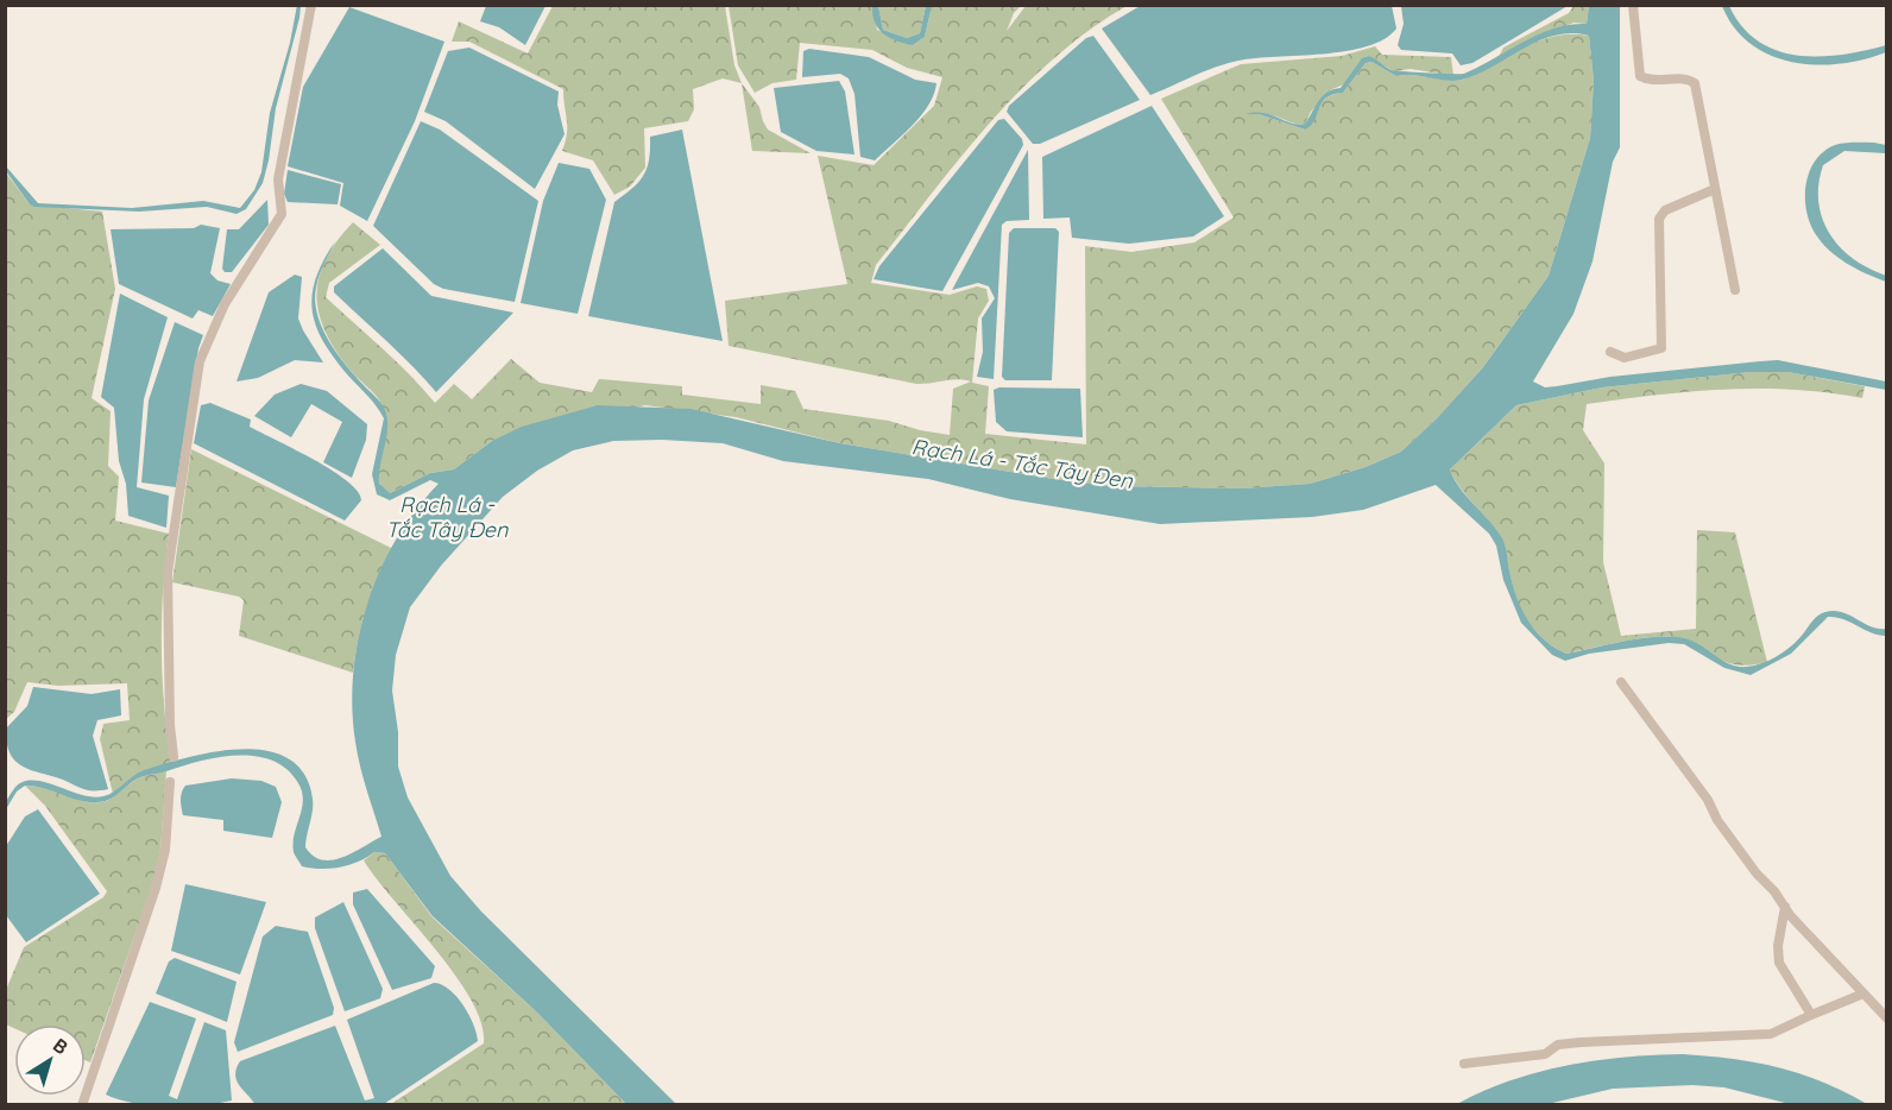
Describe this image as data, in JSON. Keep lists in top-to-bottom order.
{
  "water": ["Rạch Lá - Tắc Tây Đen"],
  "north": "top right"
}
